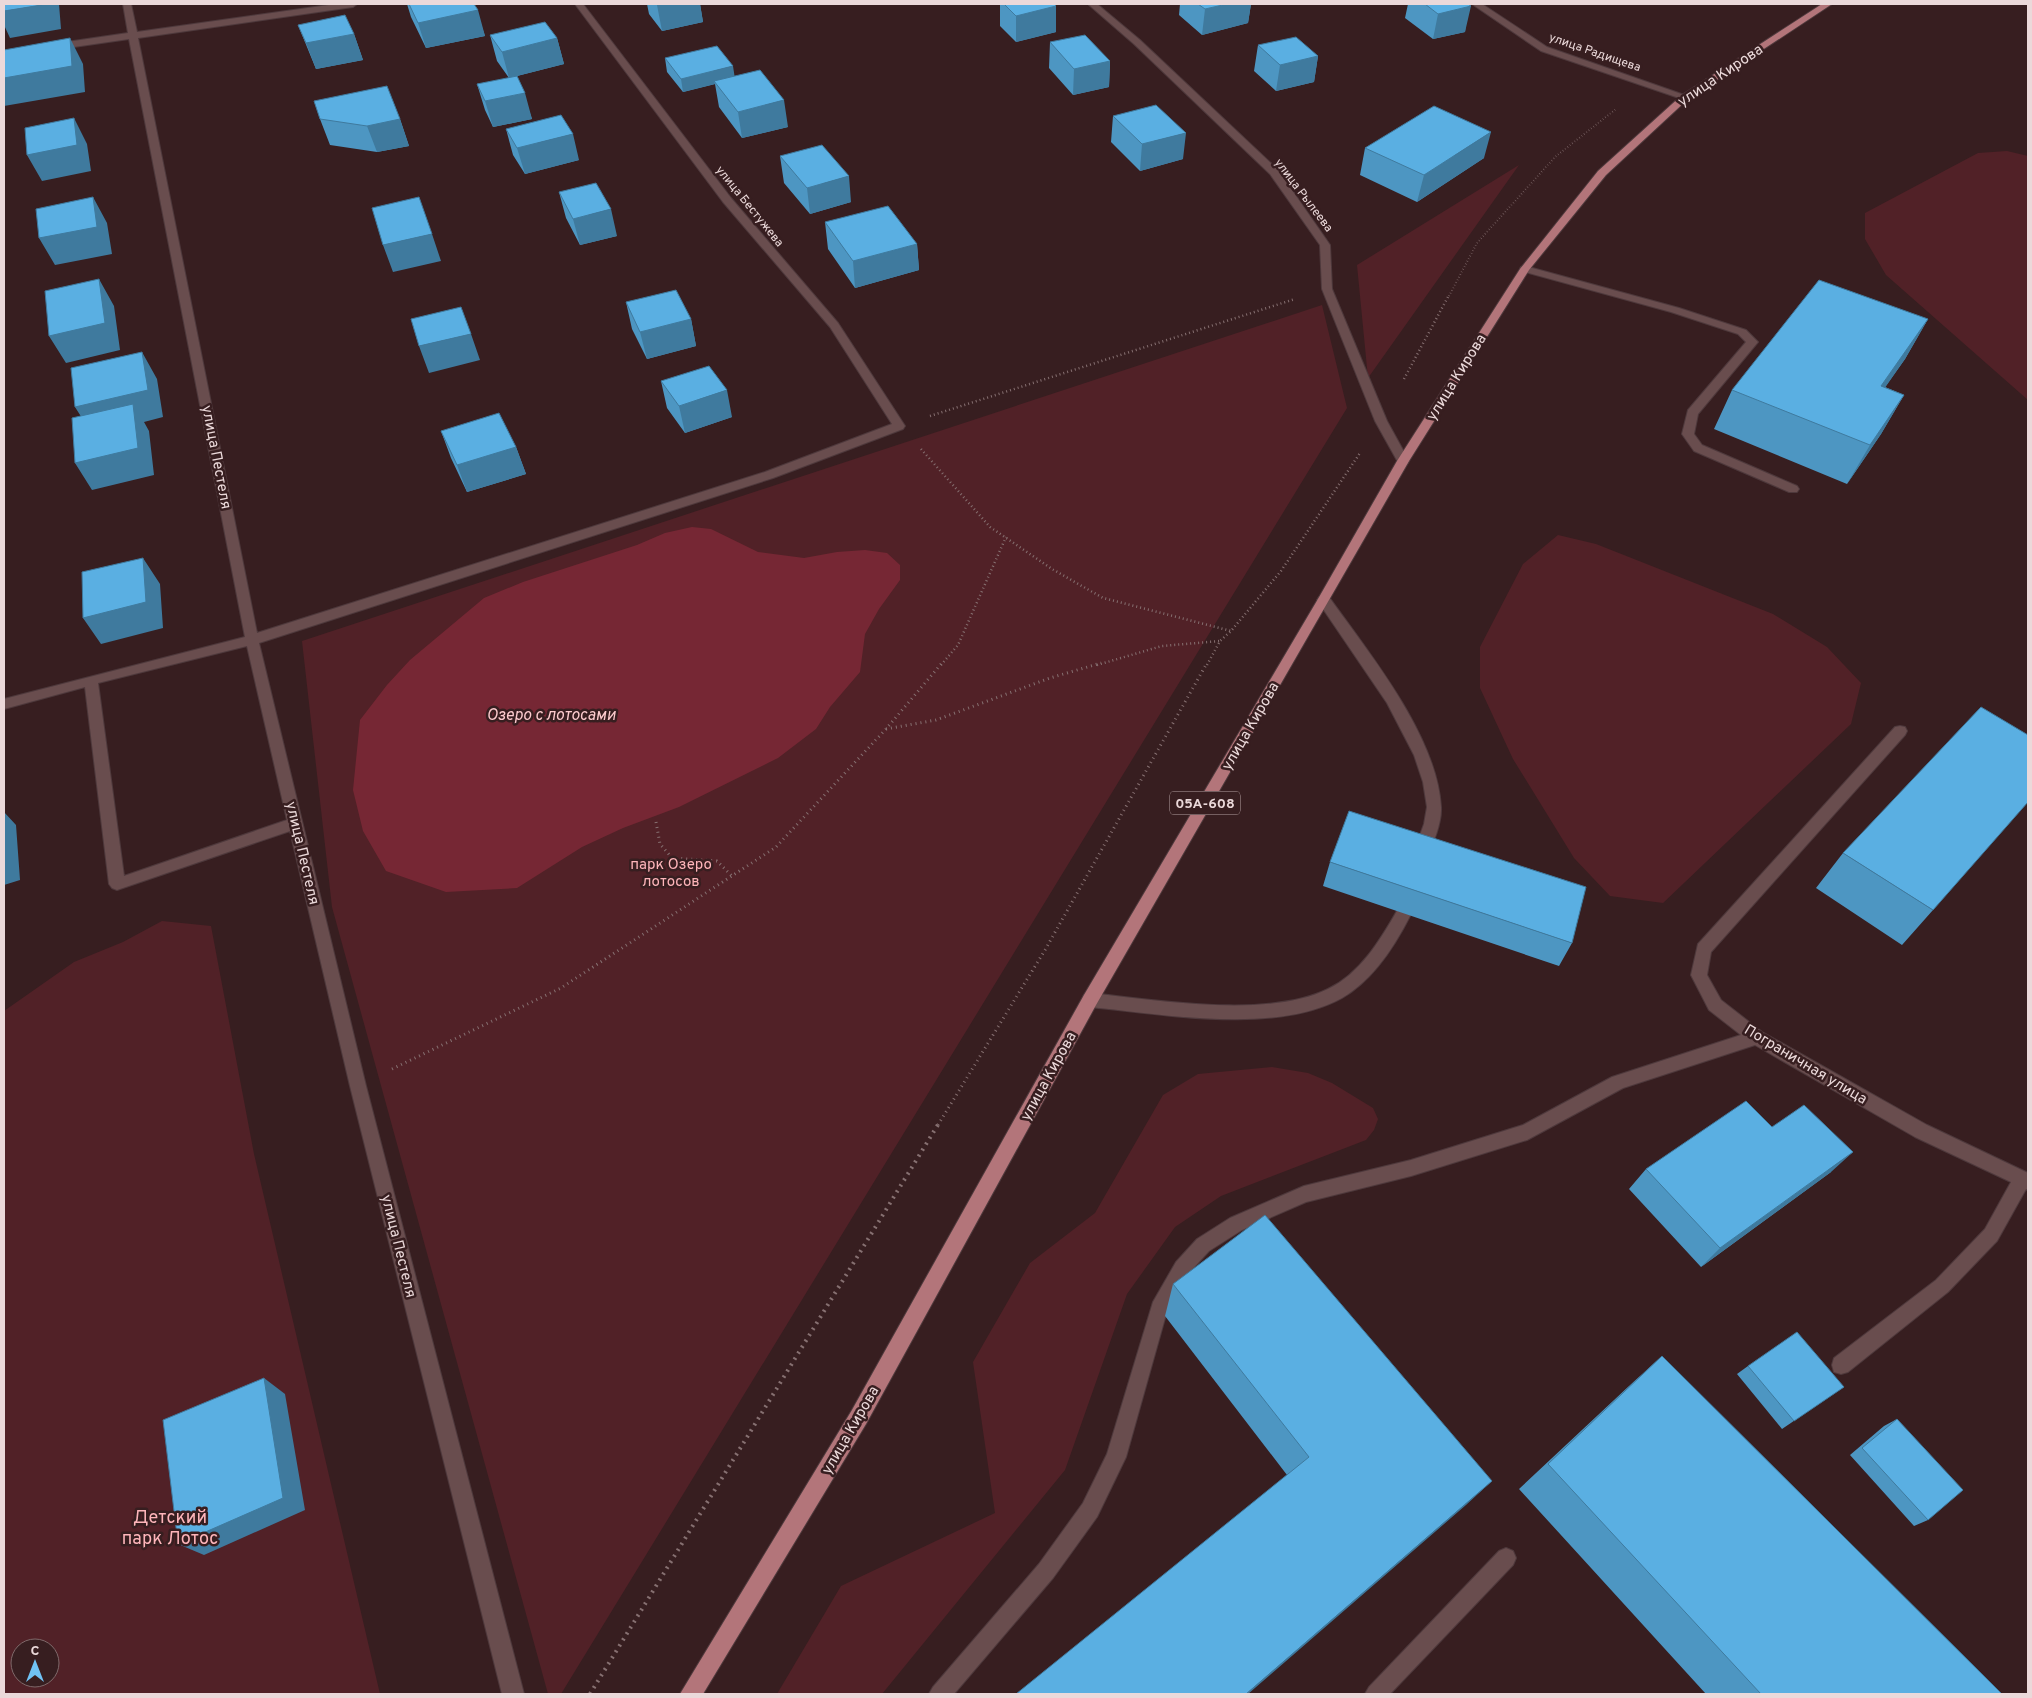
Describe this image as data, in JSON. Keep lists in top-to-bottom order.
{
  "streets": {
    "main road": ["улица Кирова", "05А-608"],
    "street": [
      "улица Радищева",
      "улица Рылеева",
      "улица Бестужева",
      "улица Пестеля",
      "Пограничная улица"
    ]
  },
  "crossings": [
    ["улица Радищева", "улица Кирова"],
    ["улица Кирова", "улица Рылеева"]
  ],
  "water": ["Озеро с лотосами"],
  "parks": ["парк Озеро лотосов", "Детский парк Лотос"],
  "north": "top"
}
